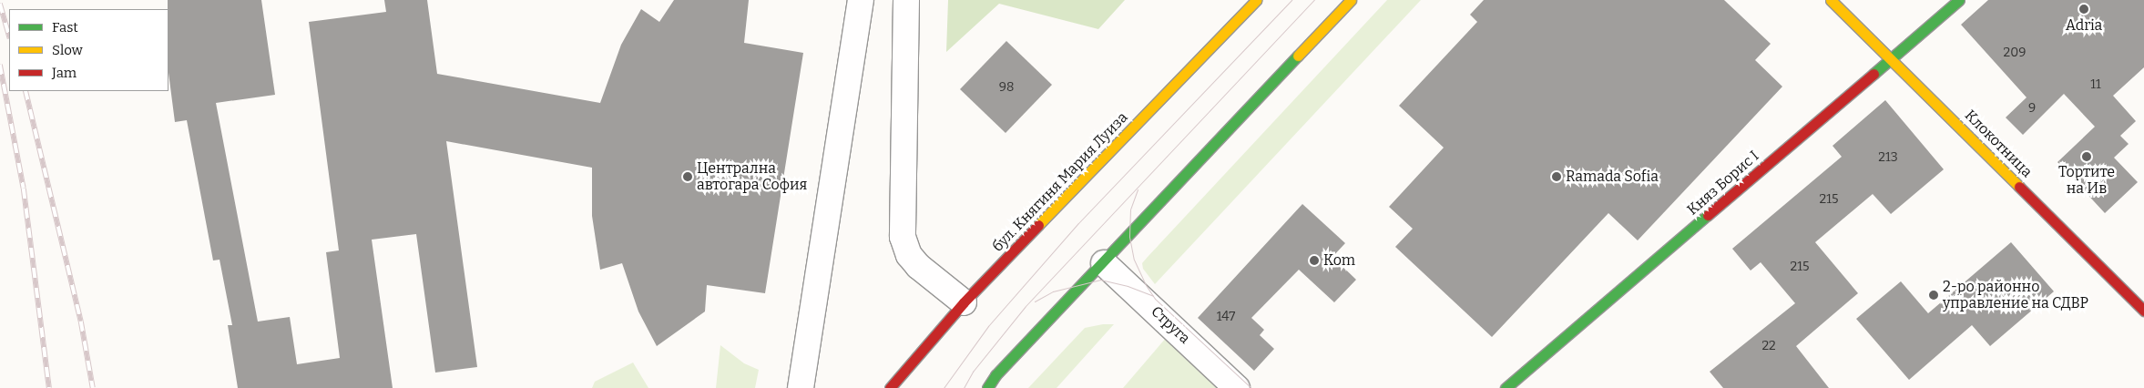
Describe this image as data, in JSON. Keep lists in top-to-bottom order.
{
  "streets": {
    "main road": ["Клокотница", "бул. Княгиня Мария Луиза", "Княз Борис I"],
    "street": ["Струга"]
  },
  "crossings": [
    ["Клокотница", "Княз Борис I"]
  ],
  "places": [
    "Adria",
    "Тортите на Ив",
    "Централна автогара София",
    "Ramada Sofia",
    "Kom",
    "2-ро районно управление на СДВР"
  ],
  "house_numbers": [
    "209",
    "11",
    "98",
    "9",
    "213",
    "215",
    "215",
    "147",
    "22"
  ],
  "legend": ["Fast", "Slow", "Jam"]
}
